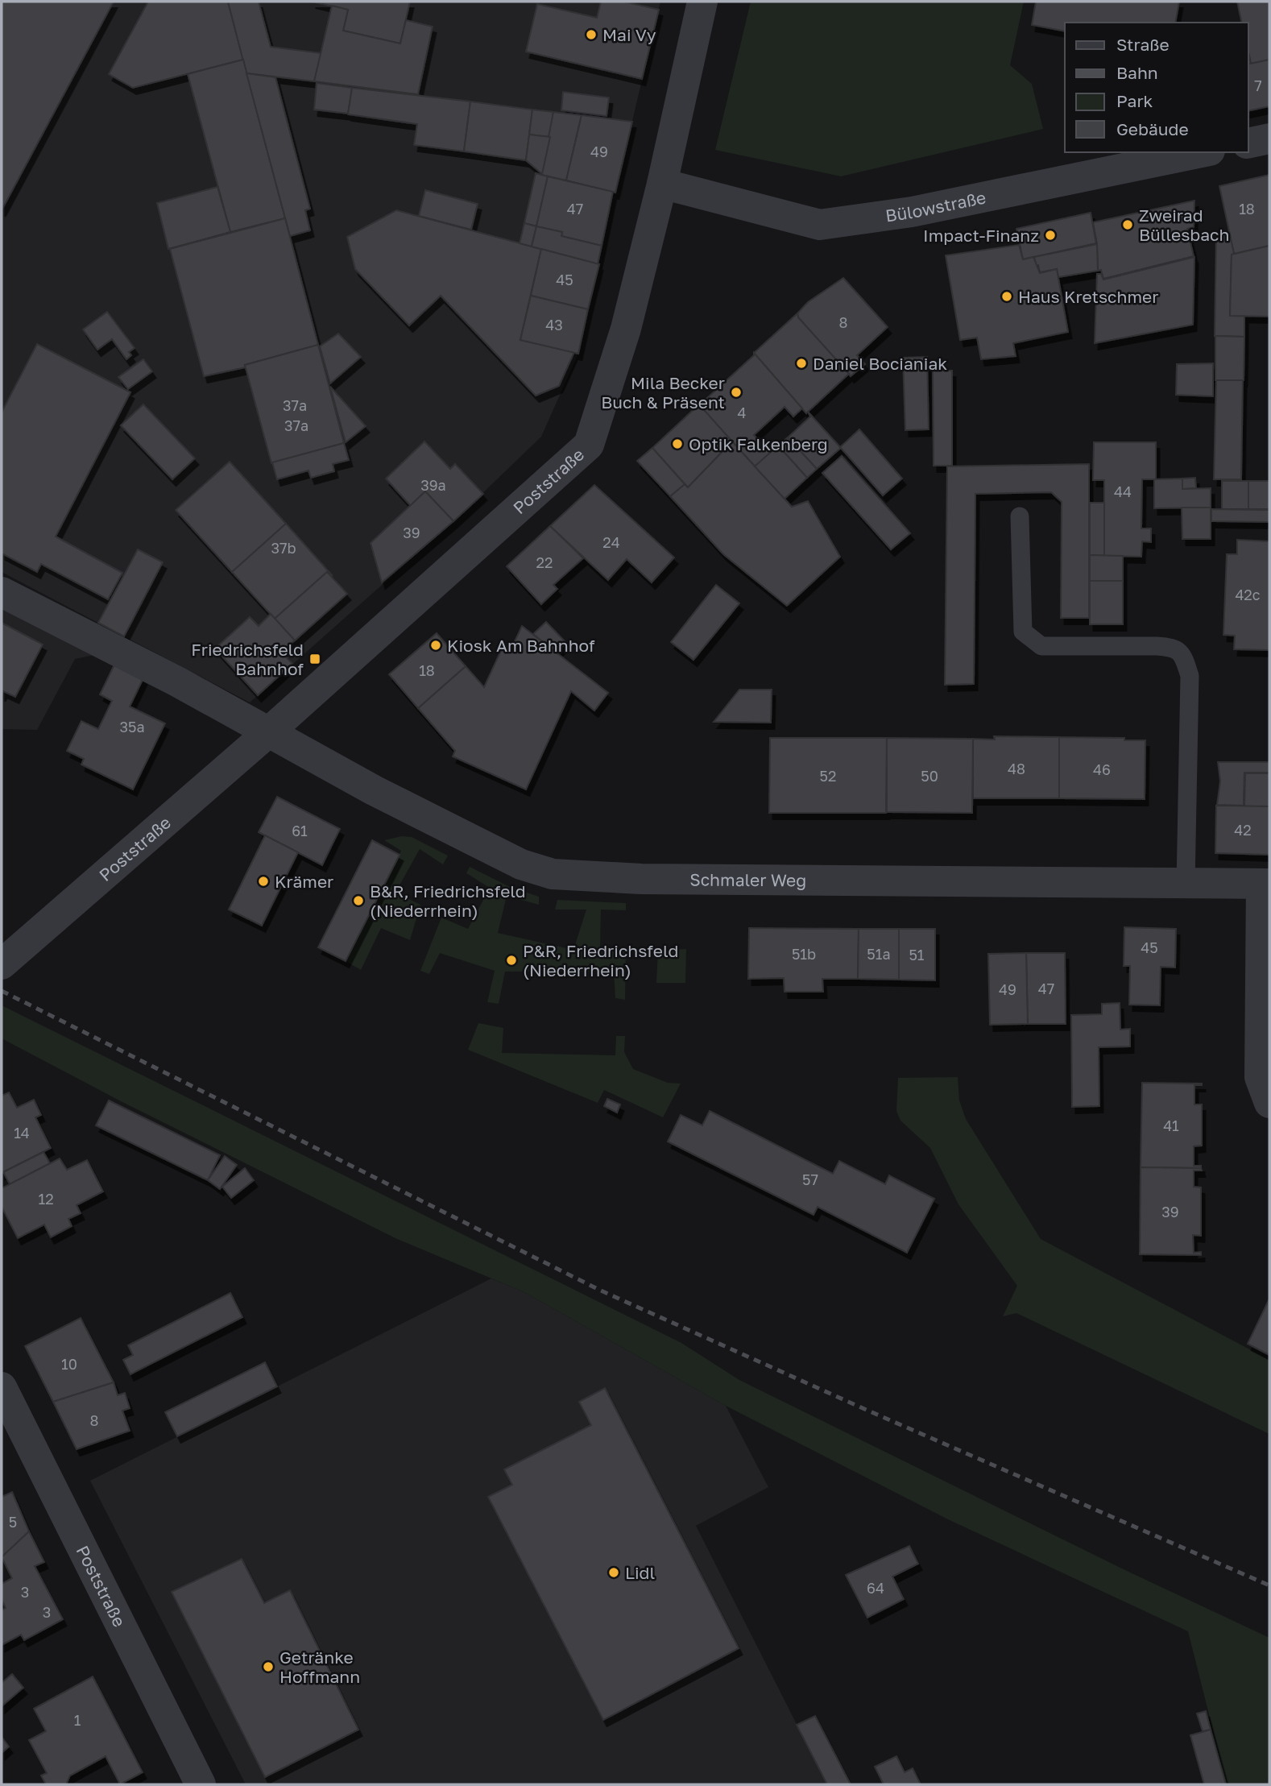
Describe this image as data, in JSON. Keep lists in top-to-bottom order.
{
  "streets": {
    "street": ["Bülowstraße", "Poststraße", "Schmaler Weg"]
  },
  "crossings": [
    ["Bülowstraße", "Poststraße"],
    ["Poststraße", "Schmaler Weg"]
  ],
  "places": {
    "other": [
      "Mai Vy",
      "Zweirad Büllesbach",
      "Impact-Finanz",
      "Haus Kretschmer",
      "Daniel Bocianiak",
      "Mila Becker Buch & Präsent",
      "Optik Falkenberg",
      "Kiosk Am Bahnhof",
      "Krämer",
      "B&R, Friedrichsfeld (Niederrhein)",
      "P&R, Friedrichsfeld (Niederrhein)",
      "Lidl",
      "Getränke Hoffmann"
    ],
    "transit": ["Friedrichsfeld Bahnhof"]
  },
  "house_numbers": [
    "7",
    "49",
    "47",
    "18",
    "45",
    "8",
    "43",
    "37a",
    "4",
    "37a",
    "39a",
    "44",
    "39",
    "24",
    "37b",
    "22",
    "42c",
    "18",
    "35a",
    "48",
    "46",
    "52",
    "50",
    "42",
    "61",
    "45",
    "51b",
    "51a",
    "51",
    "47",
    "49",
    "41",
    "14",
    "57",
    "12",
    "39",
    "10",
    "8",
    "5",
    "64",
    "3",
    "3",
    "1"
  ],
  "legend": [
    "Straße",
    "Bahn",
    "Park",
    "Gebäude"
  ]
}
